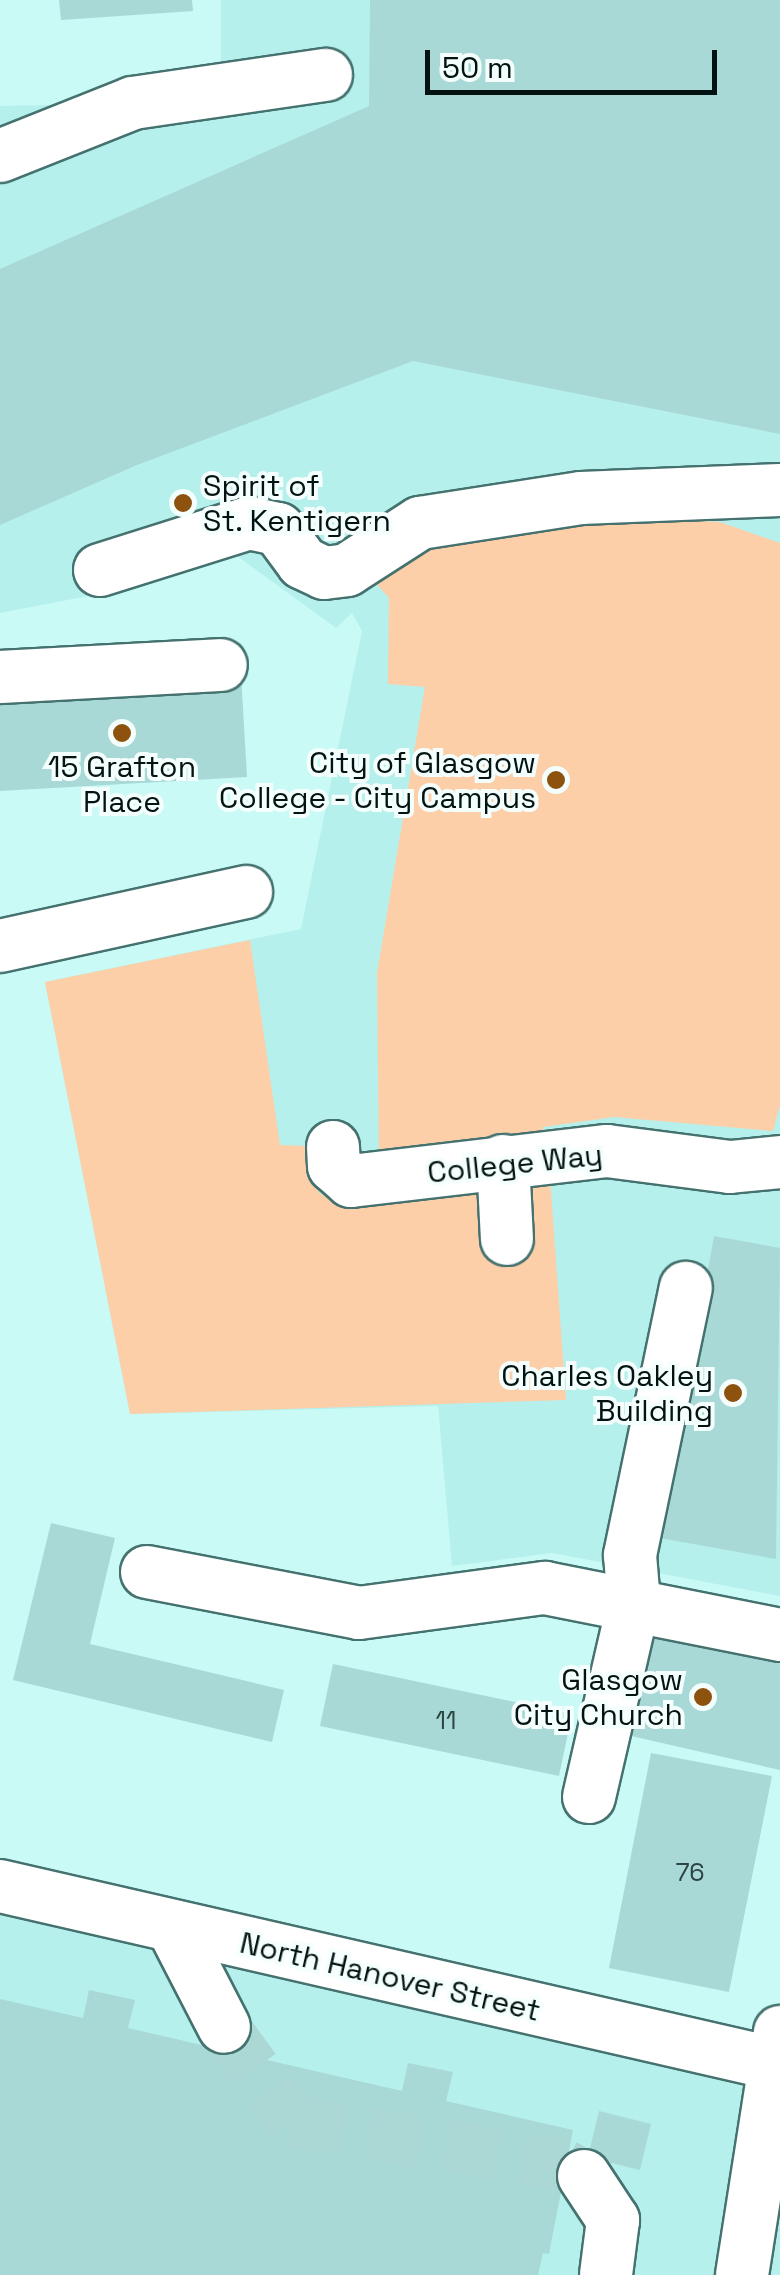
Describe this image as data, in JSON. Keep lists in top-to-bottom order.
{
  "streets": {
    "street": ["College Way", "North Hanover Street"]
  },
  "places": [
    "Spirit of St. Kentigern",
    "15 Grafton Place",
    "City of Glasgow College - City Campus",
    "Charles Oakley Building",
    "Glasgow City Church"
  ],
  "house_numbers": ["11", "76"],
  "scale_bar": "50 m"
}
